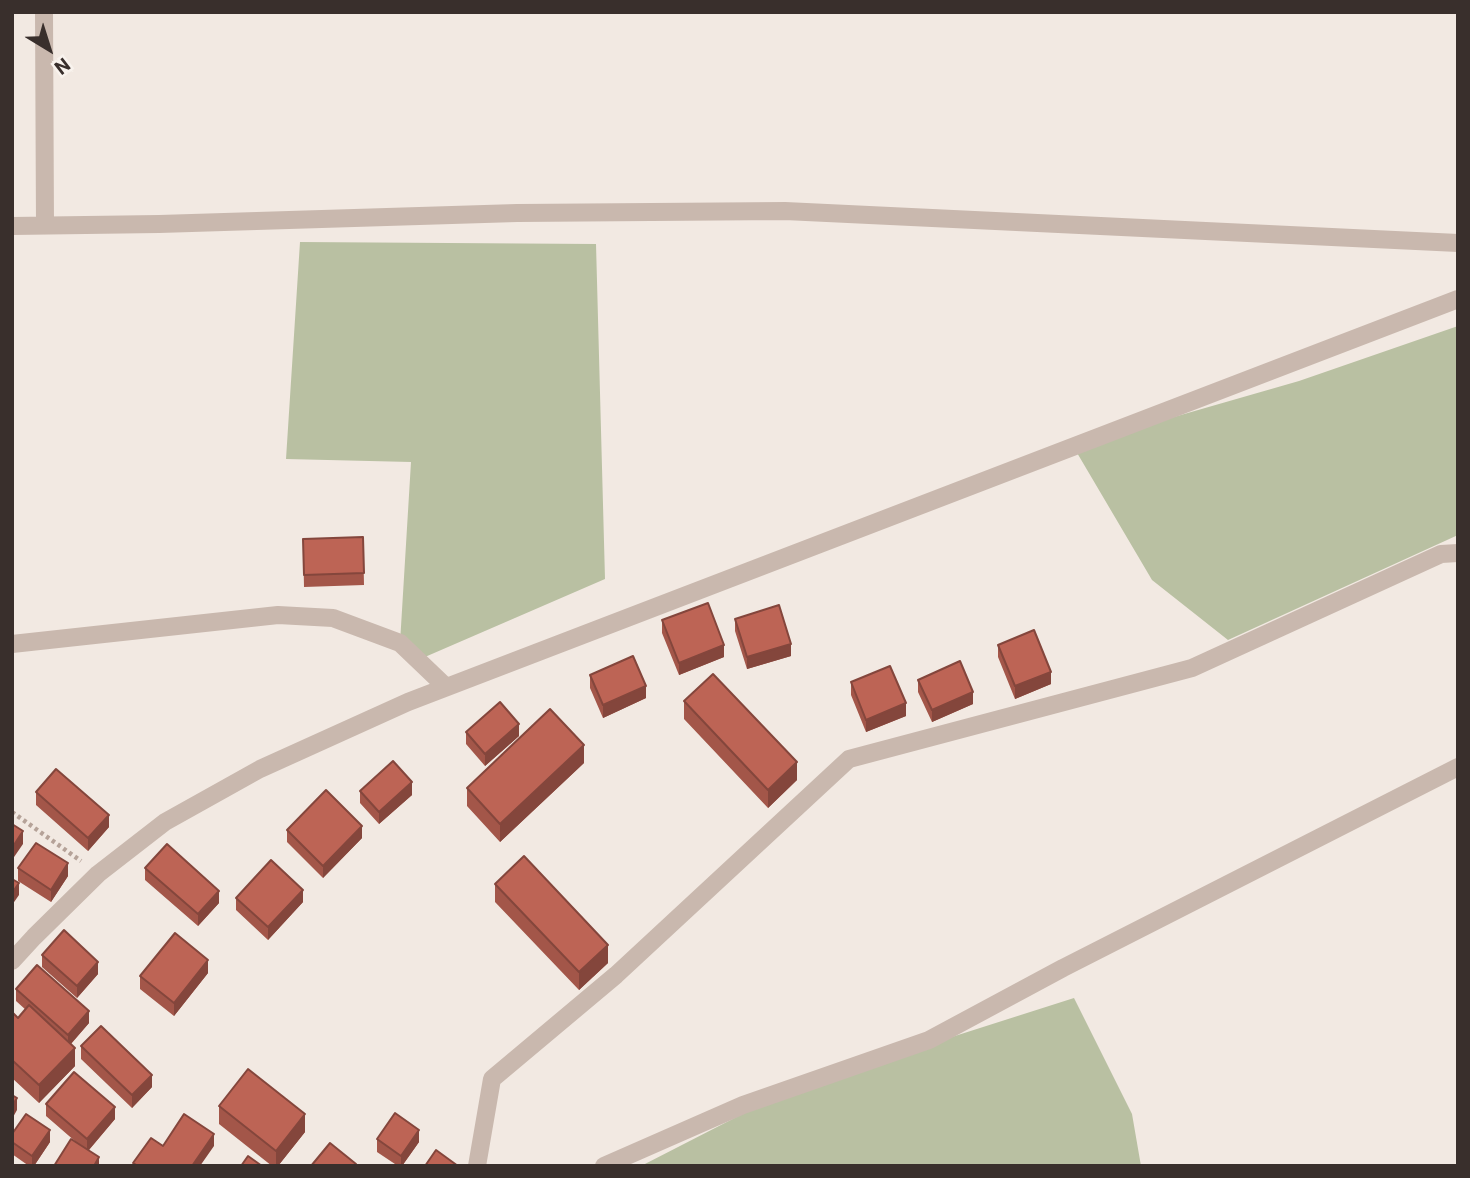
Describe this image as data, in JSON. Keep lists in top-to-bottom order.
{
  "north": "bottom right"
}
